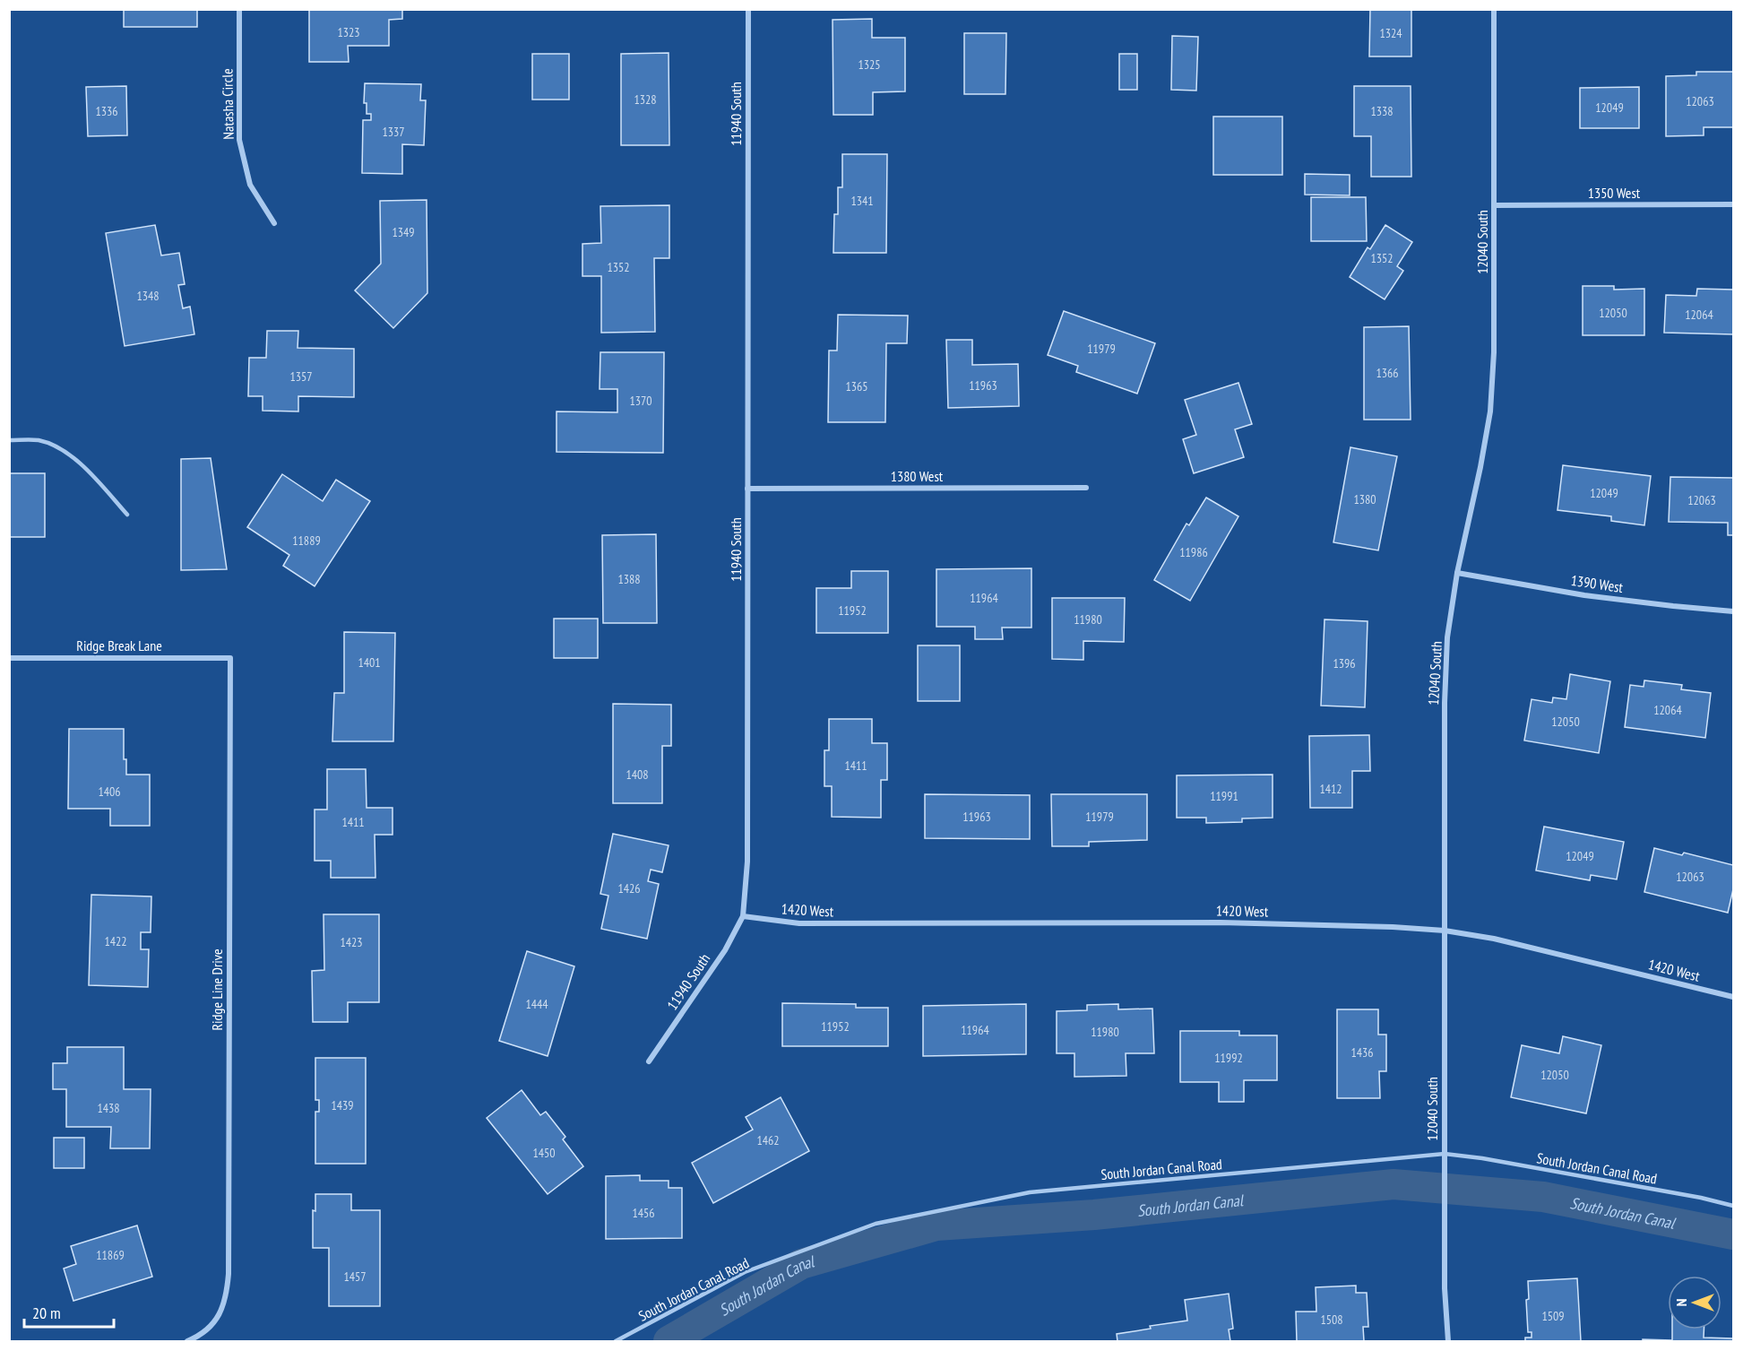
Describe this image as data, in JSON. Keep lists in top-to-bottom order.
{
  "streets": {
    "street": [
      "Natasha Circle",
      "11940 South",
      "1350 West",
      "12040 South",
      "1380 West",
      "1390 West",
      "Ridge Break Lane",
      "1420 West",
      "Ridge Line Drive"
    ],
    "lane": ["South Jordan Canal Road"]
  },
  "crossings": [
    ["11940 South", "1380 West"],
    ["11940 South", "1420 West"],
    ["1350 West", "12040 South"],
    ["12040 South", "1390 West"],
    ["12040 South", "1420 West"],
    ["12040 South", "South Jordan Canal Road"],
    ["Ridge Break Lane", "Ridge Line Drive"]
  ],
  "water": ["South Jordan Canal"],
  "house_numbers": [
    "1323",
    "1324",
    "1325",
    "1328",
    "12063",
    "12049",
    "1336",
    "1338",
    "1337",
    "1341",
    "1349",
    "1352",
    "1352",
    "1348",
    "12050",
    "12064",
    "11979",
    "1366",
    "1357",
    "11963",
    "1365",
    "1370",
    "12049",
    "1380",
    "12063",
    "11889",
    "11986",
    "1388",
    "11964",
    "11952",
    "11980",
    "1401",
    "1396",
    "12064",
    "12050",
    "1411",
    "1408",
    "1412",
    "1406",
    "11991",
    "11963",
    "11979",
    "1411",
    "12049",
    "12063",
    "1426",
    "1422",
    "1423",
    "1444",
    "11952",
    "11964",
    "11980",
    "1436",
    "11992",
    "12050",
    "1439",
    "1438",
    "1462",
    "1450",
    "1456",
    "11869",
    "1457",
    "1509",
    "1508"
  ],
  "scale_bar": "20 m",
  "north": "left"
}
